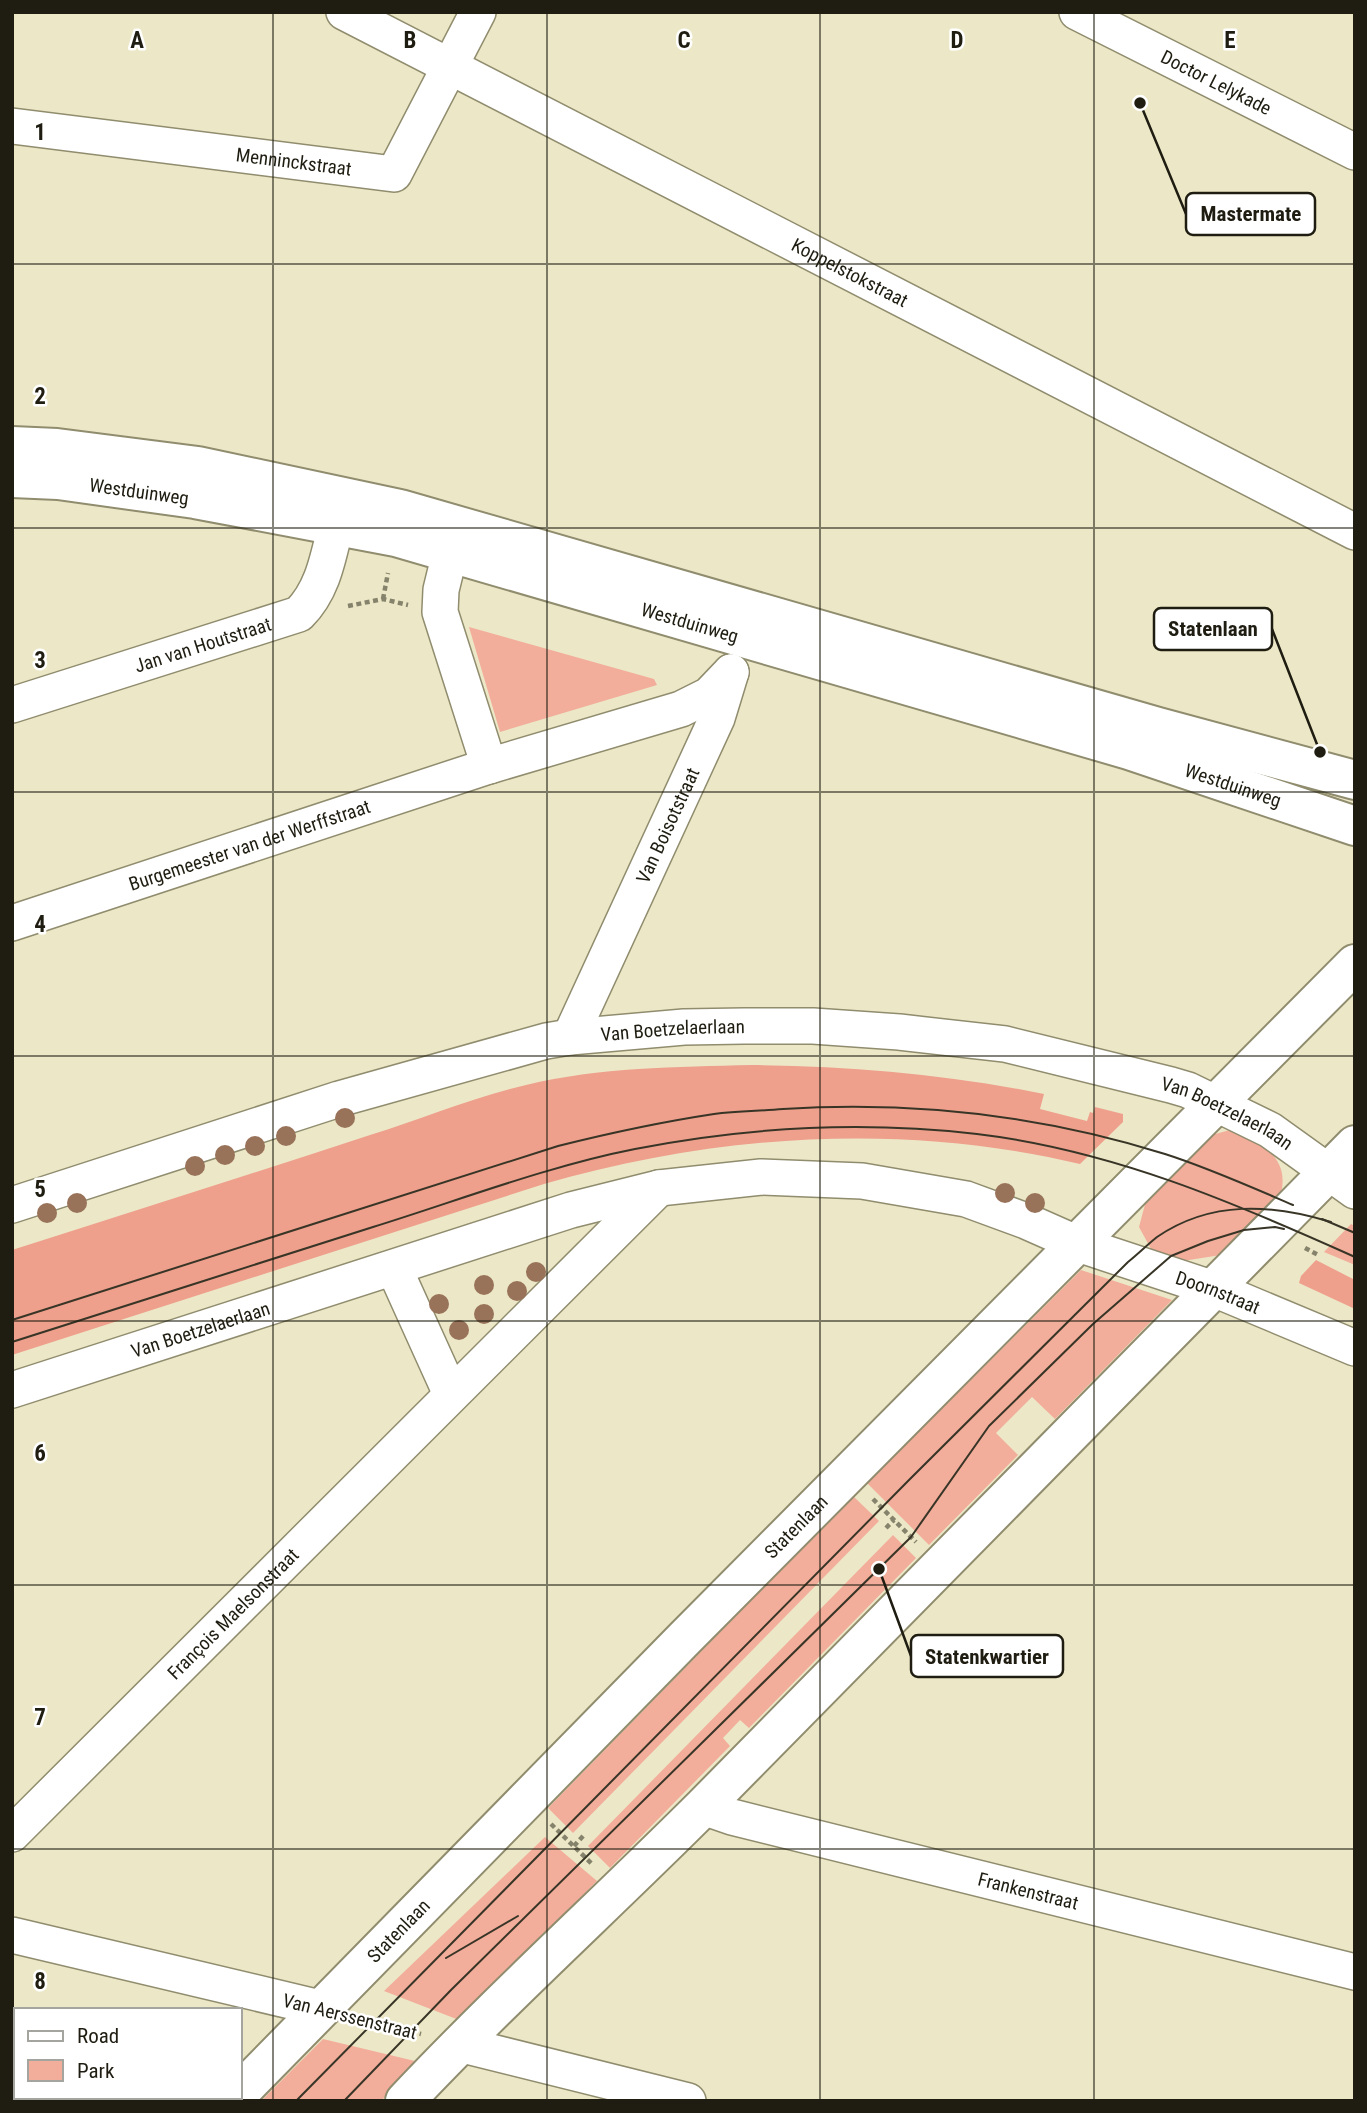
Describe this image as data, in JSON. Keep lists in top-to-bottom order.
{
  "streets": {
    "street": [
      "Doctor Lelykade",
      "Menninckstraat",
      "Koppelstokstraat",
      "Westduinweg",
      "Jan van Houtstraat",
      "Van Boisotstraat",
      "Burgemeester van der Werffstraat",
      "Van Boetzelaerlaan",
      "Doornstraat",
      "Statenlaan",
      "François Maelsonstraat",
      "Frankenstraat",
      "Van Aerssenstraat"
    ]
  },
  "crossings": [
    ["Menninckstraat", "Koppelstokstraat"],
    ["Westduinweg", "Van Boisotstraat"],
    ["Westduinweg", "Burgemeester van der Werffstraat"],
    ["Van Boisotstraat", "Burgemeester van der Werffstraat"],
    ["Van Boisotstraat", "Van Boetzelaerlaan"],
    ["Van Boetzelaerlaan", "Doornstraat"],
    ["Van Boetzelaerlaan", "Statenlaan"],
    ["Van Boetzelaerlaan", "François Maelsonstraat"],
    ["Doornstraat", "Statenlaan"],
    ["Statenlaan", "Van Aerssenstraat"]
  ],
  "places": ["Mastermate", "Statenlaan", "Statenkwartier"],
  "legend": ["Road", "Park"],
  "grid": {
    "columns": [
      "A",
      "B",
      "C",
      "D",
      "E"
    ],
    "rows": [
      "1",
      "2",
      "3",
      "4",
      "5",
      "6",
      "7",
      "8"
    ]
  }
}
